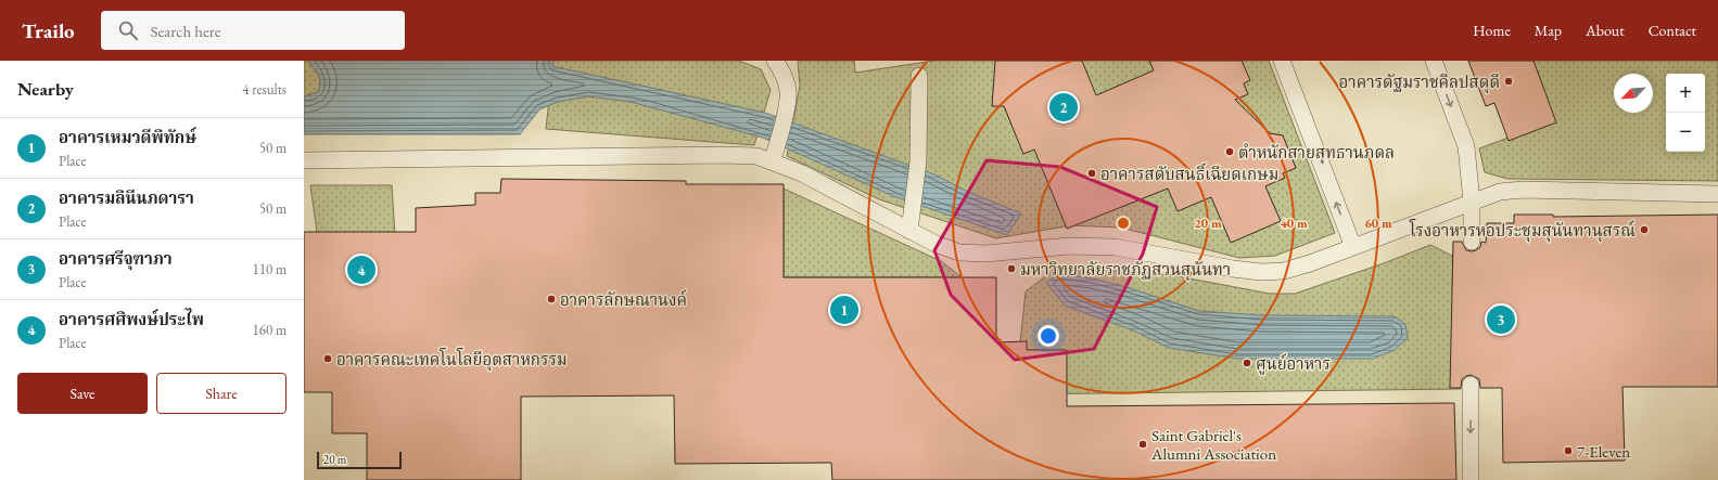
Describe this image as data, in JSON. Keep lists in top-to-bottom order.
{
  "places": [
    "อาคารดัฐมราชคิลปสดุดี",
    "ตำหนักสายสุทธานภดล",
    "อาคารสดับสนธิ์เฉียดเกษม",
    "โรงอาหารหอประชุมสุนันทานุสรณ์",
    "มหาวิทยาลัยราชภัฏสวนสุนันทา",
    "อาคารลักษณานงค์",
    "อาคารคณะเทคโนโลยีอุตสาหกรรม",
    "ศูนย์อาหาร",
    "Saint Gabriel's Alumni Association",
    "7-Eleven"
  ],
  "scale_bar": "20 m",
  "north": "bottom left",
  "page": {
    "header": "Trailo",
    "search": "Search here",
    "nav": [
      "Home",
      "Map",
      "About",
      "Contact"
    ],
    "heading": ["Nearby", "4 results"],
    "map_buttons": ["+", "−"],
    "pins": [
      "2",
      "4",
      "1",
      "3"
    ],
    "list": [
      {
        "mark": "1",
        "name": "อาคารเหมวดีพิทักษ์",
        "note": "Place",
        "value": "50 m"
      },
      {
        "mark": "2",
        "name": "อาคารมลินีนภดารา",
        "note": "Place",
        "value": "50 m"
      },
      {
        "mark": "3",
        "name": "อาคารศรีจุฑาภา",
        "note": "Place",
        "value": "110 m"
      },
      {
        "mark": "4",
        "name": "อาคารศศิพงษ์ประไพ",
        "note": "Place",
        "value": "160 m"
      }
    ],
    "buttons": ["Save", "Share"],
    "scale": "20 m"
  },
  "rings": ["20 m", "40 m", "60 m"]
}
